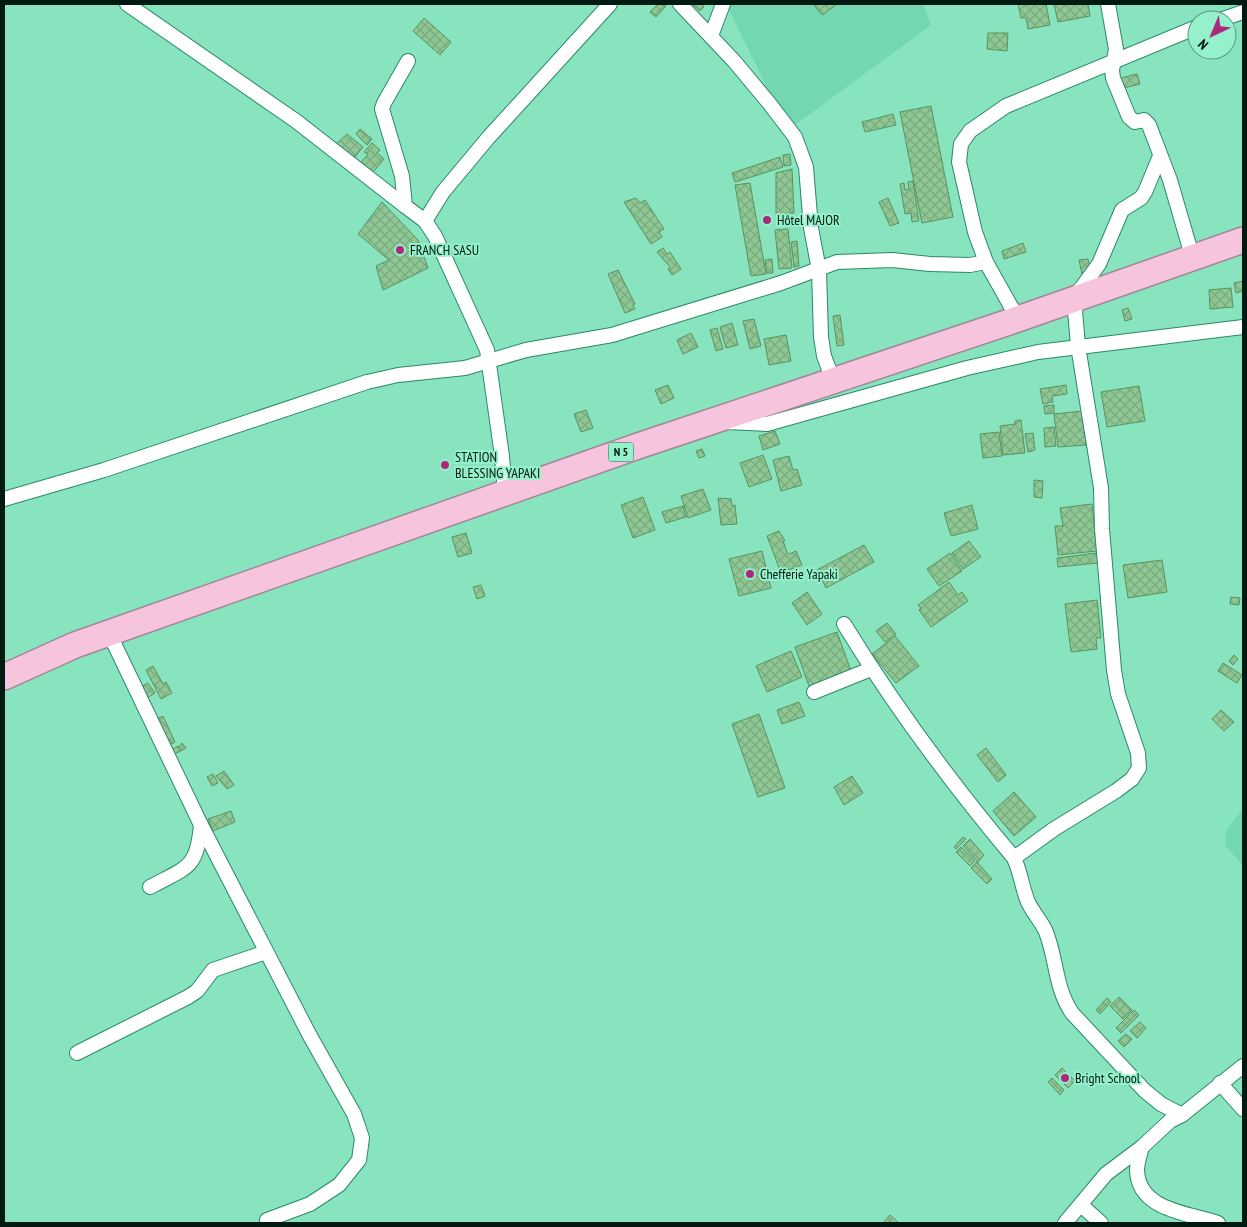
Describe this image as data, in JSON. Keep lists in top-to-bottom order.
{
  "streets": {
    "highway": ["N 5"]
  },
  "places": [
    "Hôtel MAJOR",
    "FRANCH SASU",
    "STATION BLESSING YAPAKI",
    "Chefferie Yapaki",
    "Bright School"
  ],
  "north": "bottom left"
}
